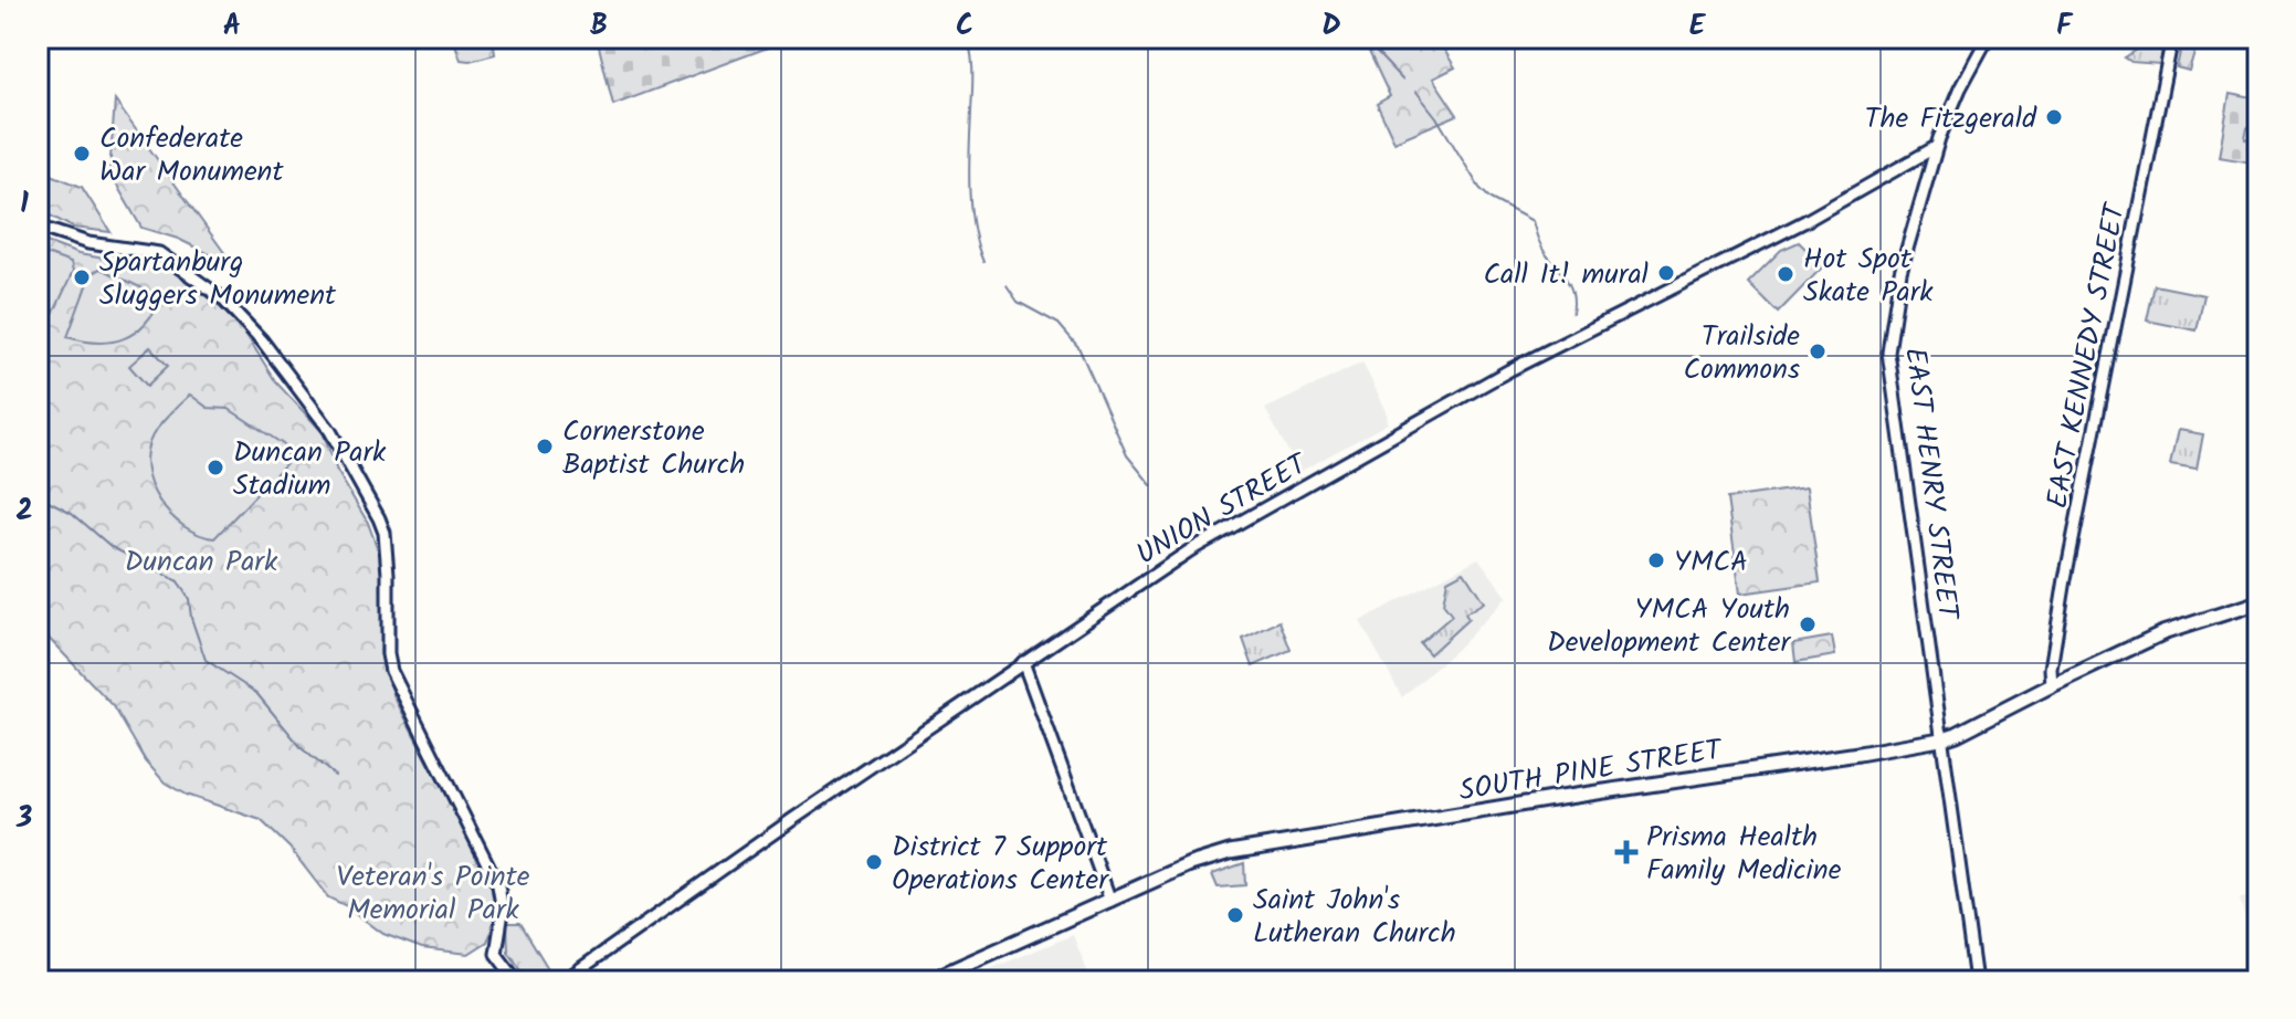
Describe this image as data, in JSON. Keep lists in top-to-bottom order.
{
  "streets": {
    "highway": ["SOUTH PINE STREET"],
    "main road": ["EAST KENNEDY STREET", "EAST HENRY STREET", "UNION STREET"]
  },
  "crossings": [
    ["EAST KENNEDY STREET", "SOUTH PINE STREET"],
    ["EAST HENRY STREET", "UNION STREET"],
    ["EAST HENRY STREET", "SOUTH PINE STREET"]
  ],
  "parks": ["Duncan Park", "Veteran's Pointe Memorial Park"],
  "places": {
    "other": [
      "The Fitzgerald",
      "Confederate War Monument",
      "Call It! mural",
      "Hot Spot Skate Park",
      "Spartanburg Sluggers Monument",
      "Trailside Commons",
      "Cornerstone Baptist Church",
      "Duncan Park Stadium",
      "YMCA",
      "YMCA Youth Development Center",
      "District 7 Support Operations Center",
      "Saint John's Lutheran Church"
    ],
    "health": ["Prisma Health Family Medicine"]
  },
  "grid": {
    "columns": [
      "A",
      "B",
      "C",
      "D",
      "E",
      "F"
    ],
    "rows": ["1", "2", "3"]
  }
}
